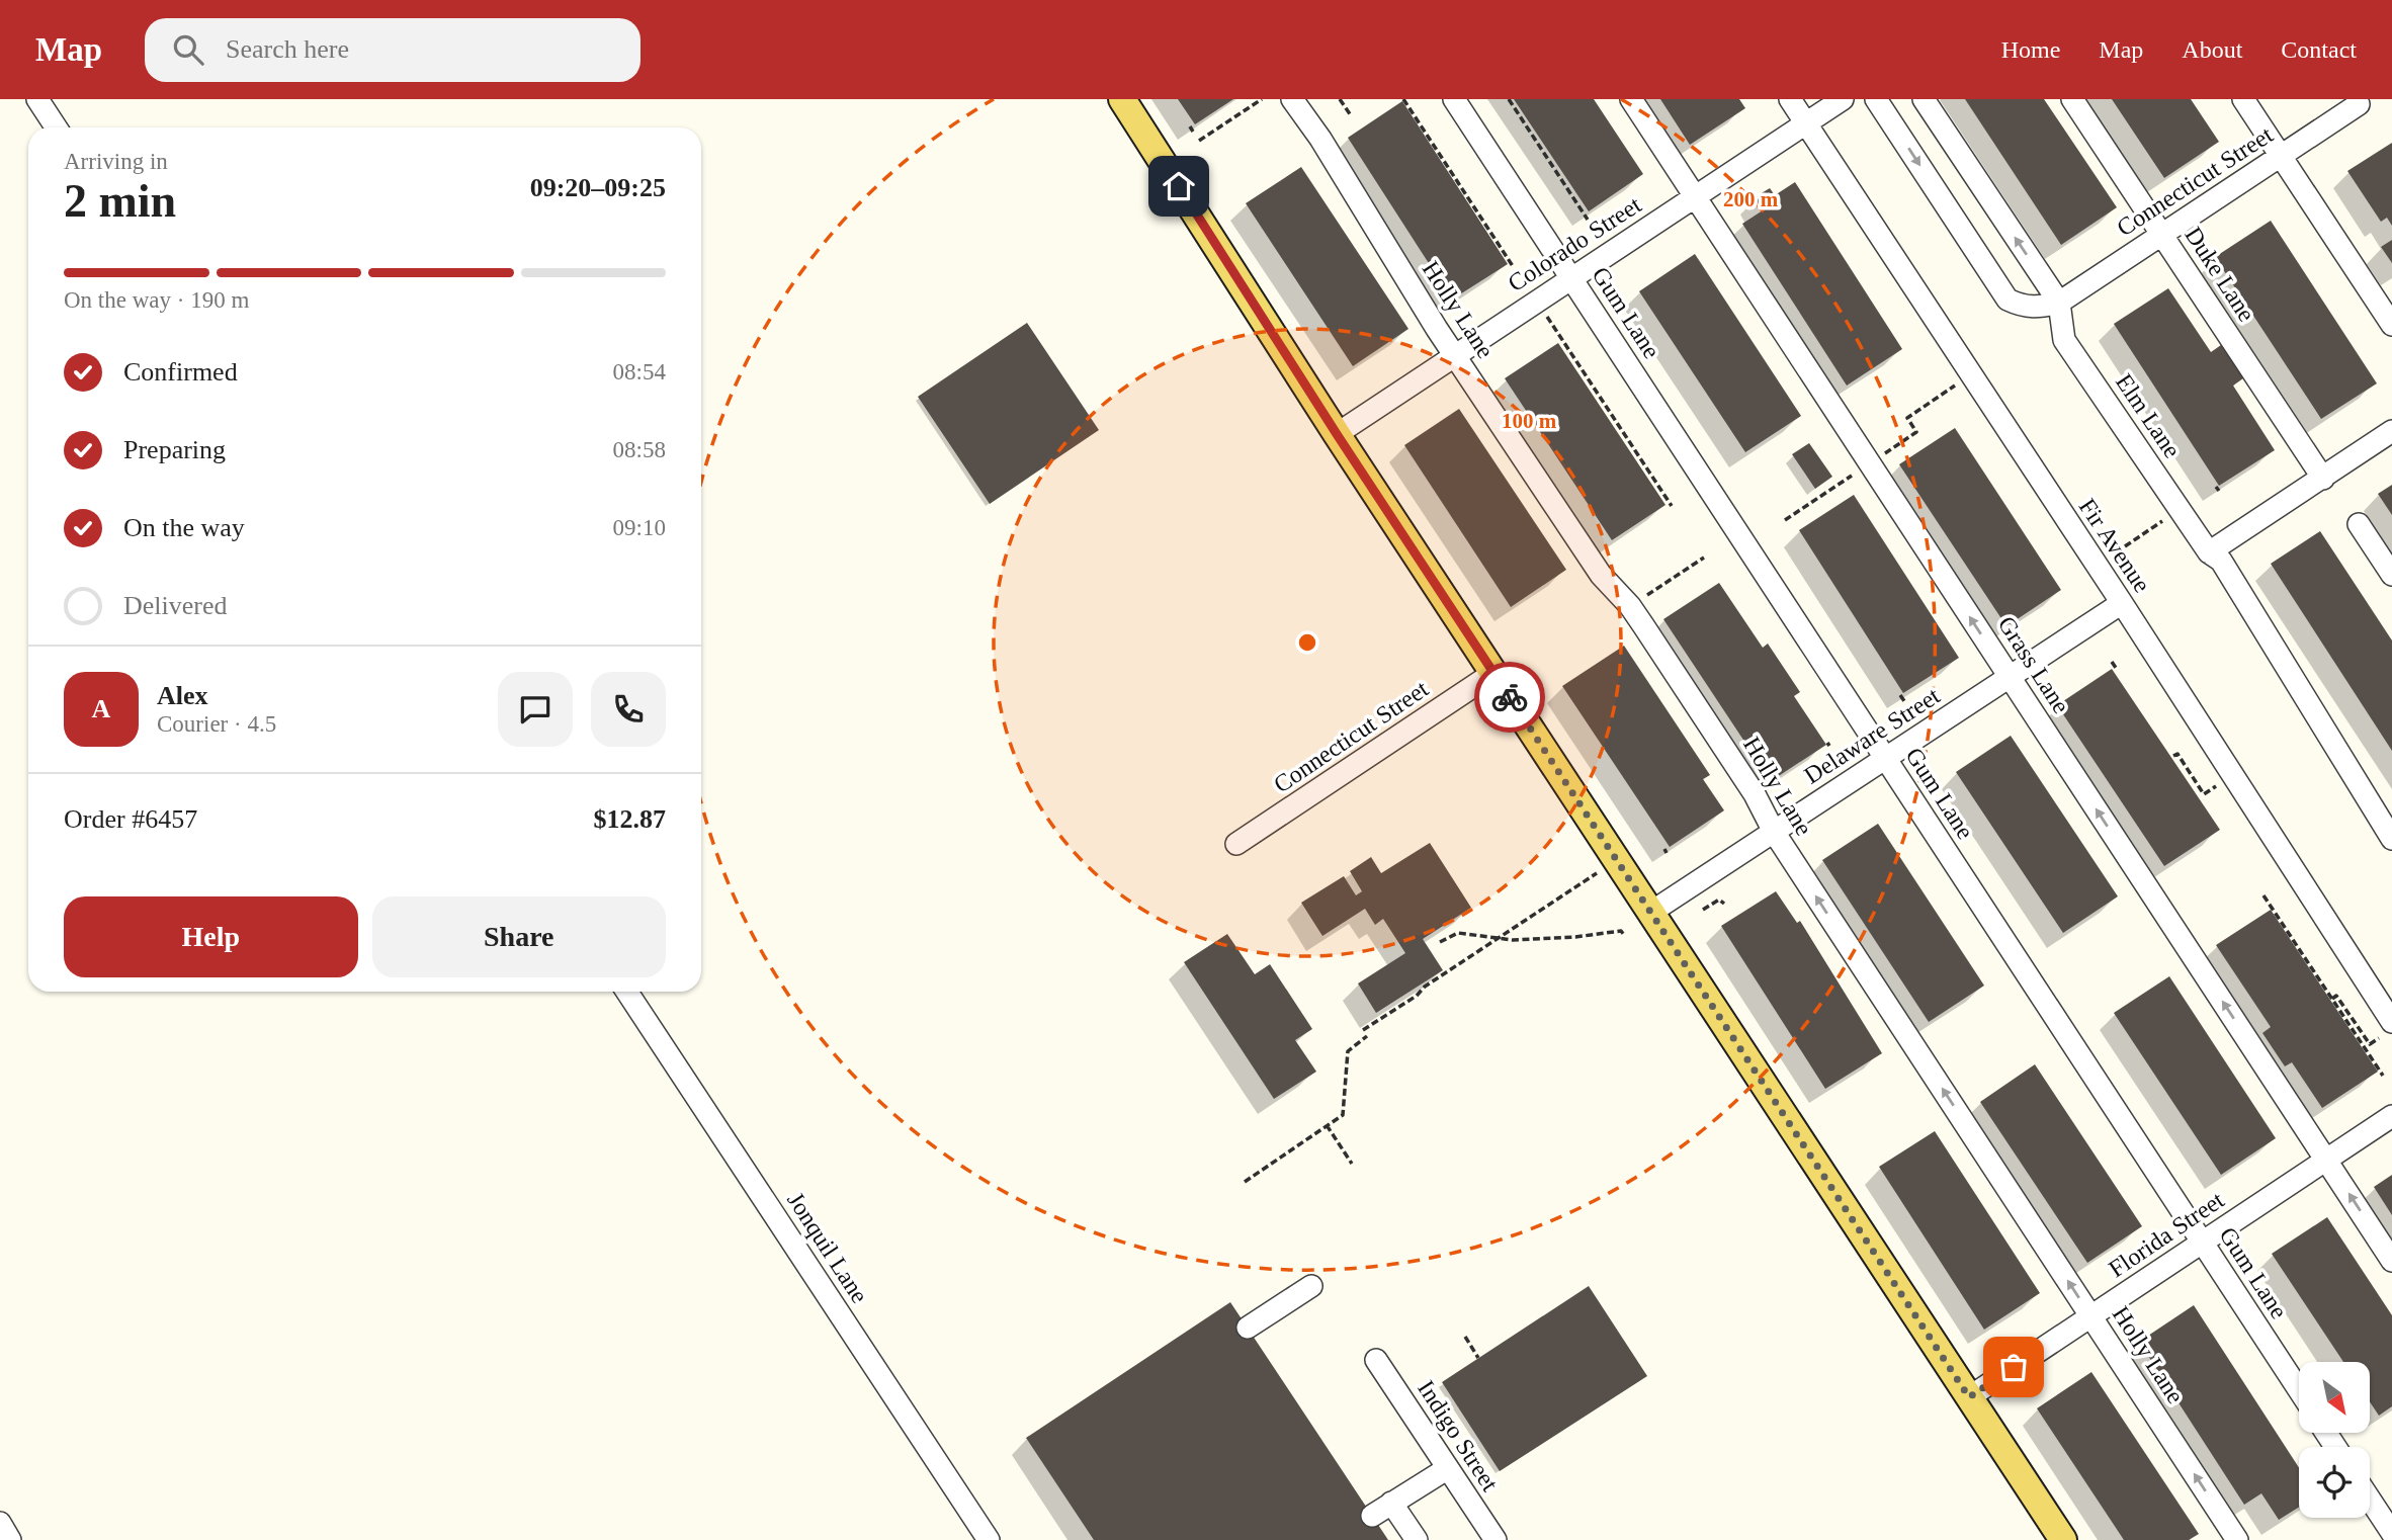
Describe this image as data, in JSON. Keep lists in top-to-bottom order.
{
  "streets": {
    "street": [
      "Connecticut Street",
      "Colorado Street",
      "Duke Lane",
      "Holly Lane",
      "Gum Lane",
      "Elm Lane",
      "Fir Avenue",
      "Grass Lane",
      "Delaware Street",
      "Florida Street",
      "Jonquil Lane",
      "Indigo Street"
    ]
  },
  "crossings": [
    ["Connecticut Street", "Duke Lane"],
    ["Connecticut Street", "Elm Lane"],
    ["Colorado Street", "Holly Lane"],
    ["Colorado Street", "Gum Lane"],
    ["Colorado Street", "Fir Avenue"],
    ["Colorado Street", "Grass Lane"],
    ["Holly Lane", "Delaware Street"],
    ["Holly Lane", "Florida Street"],
    ["Gum Lane", "Delaware Street"],
    ["Gum Lane", "Florida Street"],
    ["Fir Avenue", "Delaware Street"],
    ["Grass Lane", "Delaware Street"],
    ["Grass Lane", "Florida Street"]
  ],
  "one_way": ["Holly Lane", "Grass Lane"],
  "north": "bottom right",
  "page": {
    "header": "Map",
    "search": "Search here",
    "nav": [
      "Home",
      "Map",
      "About",
      "Contact"
    ],
    "heading": ["2 min", "Arriving in", "09:20–09:25"],
    "panel": [
      "Alex",
      "Courier · 4.5",
      "Order #6457",
      "$12.87"
    ],
    "bar": "On the way · 190 m",
    "list": [
      ["Confirmed", "08:54"],
      ["Preparing", "08:58"],
      ["On the way", "09:10"],
      "Delivered"
    ],
    "round": "A",
    "buttons": ["Help", "Share"]
  },
  "rings": ["200 m", "100 m"]
}
